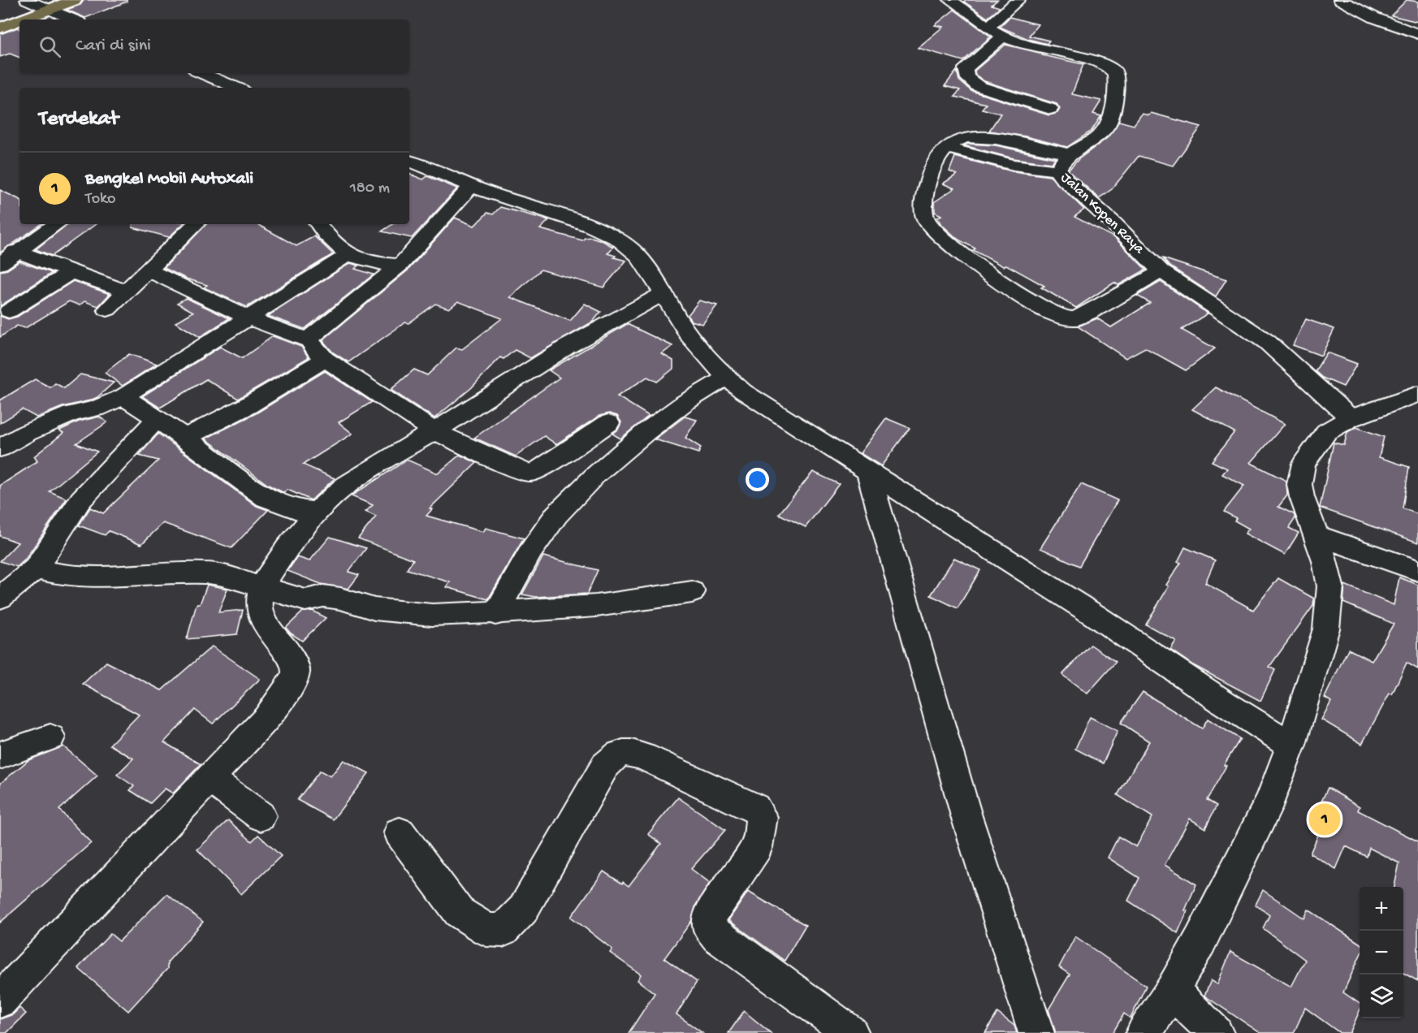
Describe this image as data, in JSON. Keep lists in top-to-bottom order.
{
  "streets": {
    "street": ["Jalan Kopen Raya"]
  },
  "page": {
    "search": "Cari di sini",
    "heading": "Terdekat",
    "list": [
      {
        "mark": "1",
        "name": "Bengkel Mobil Autoxali",
        "note": "Toko",
        "value": "180 m"
      }
    ],
    "pins": "1",
    "map_buttons": ["+", "−"]
  }
}
